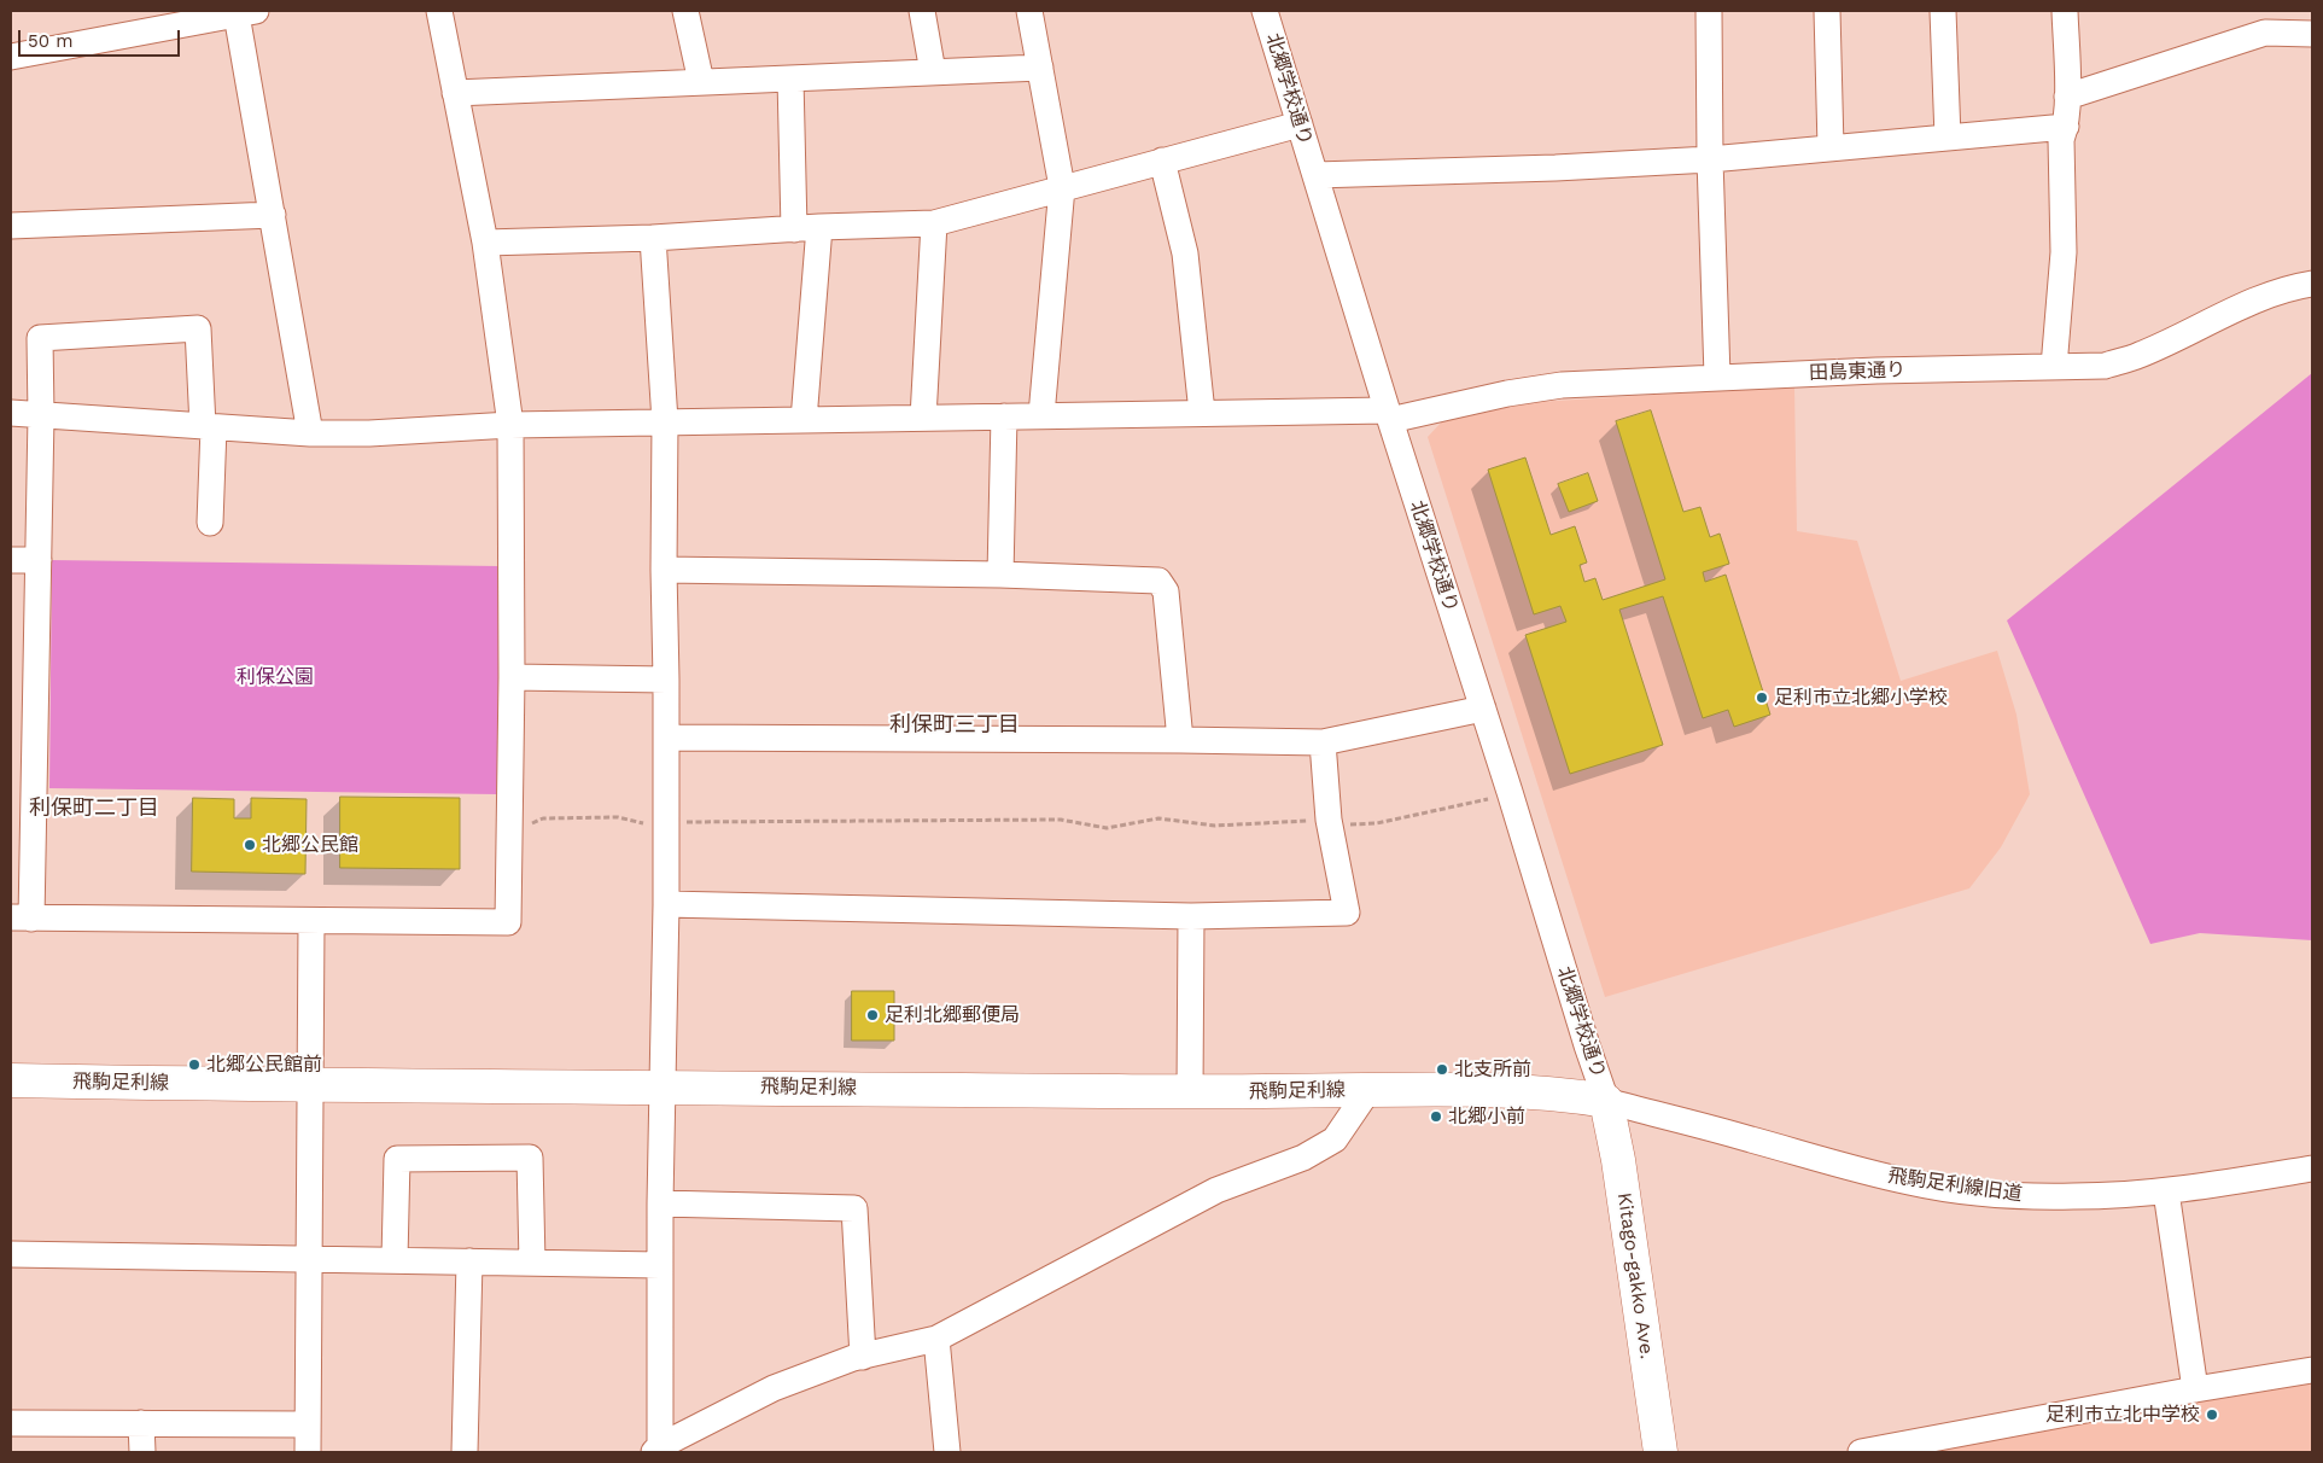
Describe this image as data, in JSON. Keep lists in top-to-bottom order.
{
  "streets": {
    "main road": ["飛駒足利線", "Kitago-gakko Ave."],
    "street": ["北郷学校通り", "田島東通り", "飛駒足利線旧道"]
  },
  "crossings": [
    ["北郷学校通り", "田島東通り"],
    ["北郷学校通り", "飛駒足利線"],
    ["北郷学校通り", "飛駒足利線旧道"],
    ["北郷学校通り", "Kitago-gakko Ave."],
    ["飛駒足利線", "飛駒足利線旧道"],
    ["飛駒足利線", "Kitago-gakko Ave."],
    ["飛駒足利線旧道", "Kitago-gakko Ave."]
  ],
  "districts": ["利保町三丁目", "利保町二丁目"],
  "parks": ["利保公園"],
  "places": [
    "足利市立北郷小学校",
    "北郷公民館",
    "足利北郷郵便局",
    "北郷公民館前",
    "北支所前",
    "北郷小前",
    "足利市立北中学校"
  ],
  "scale_bar": "50 m"
}
